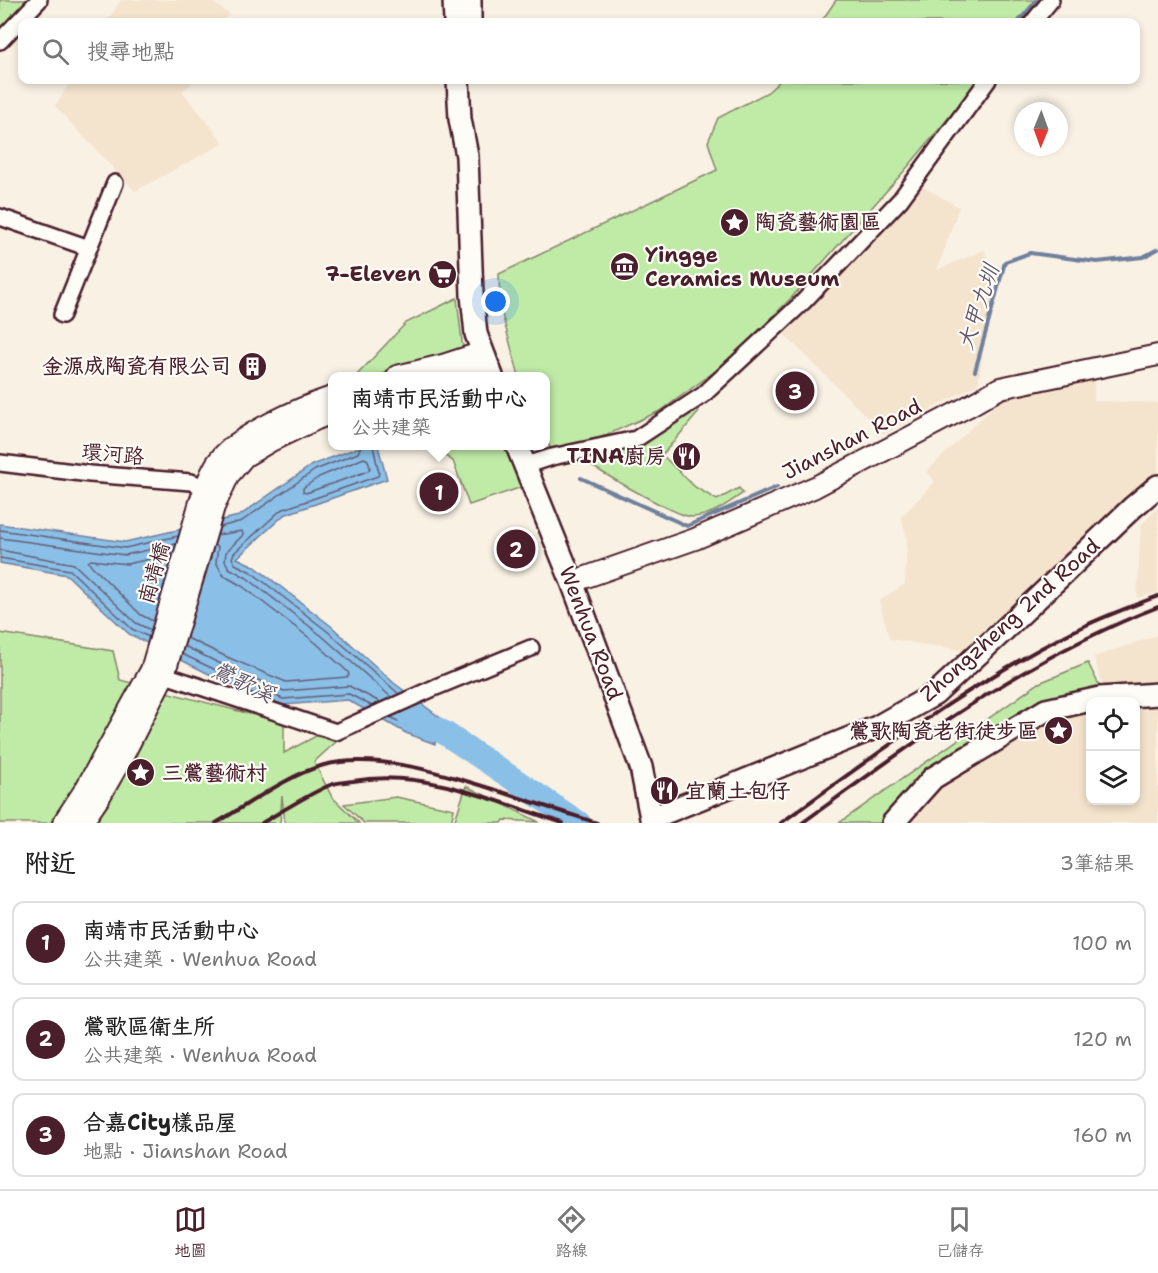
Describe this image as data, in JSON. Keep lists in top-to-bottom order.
{
  "streets": {
    "main road": ["Zhongzheng 2nd Road", "Wenhua Road"],
    "street": ["Jianshan Road", "環河路", "南靖橋"]
  },
  "crossings": [
    ["Jianshan Road", "Wenhua Road"],
    ["環河路", "南靖橋"],
    ["Zhongzheng 2nd Road", "Wenhua Road"]
  ],
  "water": ["大甲九圳", "鶯歌溪"],
  "places": {
    "place": ["陶瓷藝術園區", "鶯歌陶瓷老街徒步區", "三鶯藝術村"],
    "museum": ["Yingge Ceramics Museum"],
    "supermarket": ["7-Eleven"],
    "building": ["金源成陶瓷有限公司"],
    "restaurant": ["TINA廚房", "宜蘭土包仔"]
  },
  "north": "bottom",
  "page": {
    "search": "搜尋地點",
    "pins": ["3", "1", "2"],
    "popup": ["南靖市民活動中心", "公共建築"],
    "heading": ["附近", "3筆結果"],
    "list": [
      {
        "mark": "1",
        "name": "南靖市民活動中心",
        "note": "公共建築 · Wenhua Road",
        "value": "100 m"
      },
      {
        "mark": "2",
        "name": "鶯歌區衛生所",
        "note": "公共建築 · Wenhua Road",
        "value": "120 m"
      },
      {
        "mark": "3",
        "name": "合嘉City樣品屋",
        "note": "地點 · Jianshan Road",
        "value": "160 m"
      }
    ],
    "nav": ["地圖", "路線", "已儲存"]
  }
}
